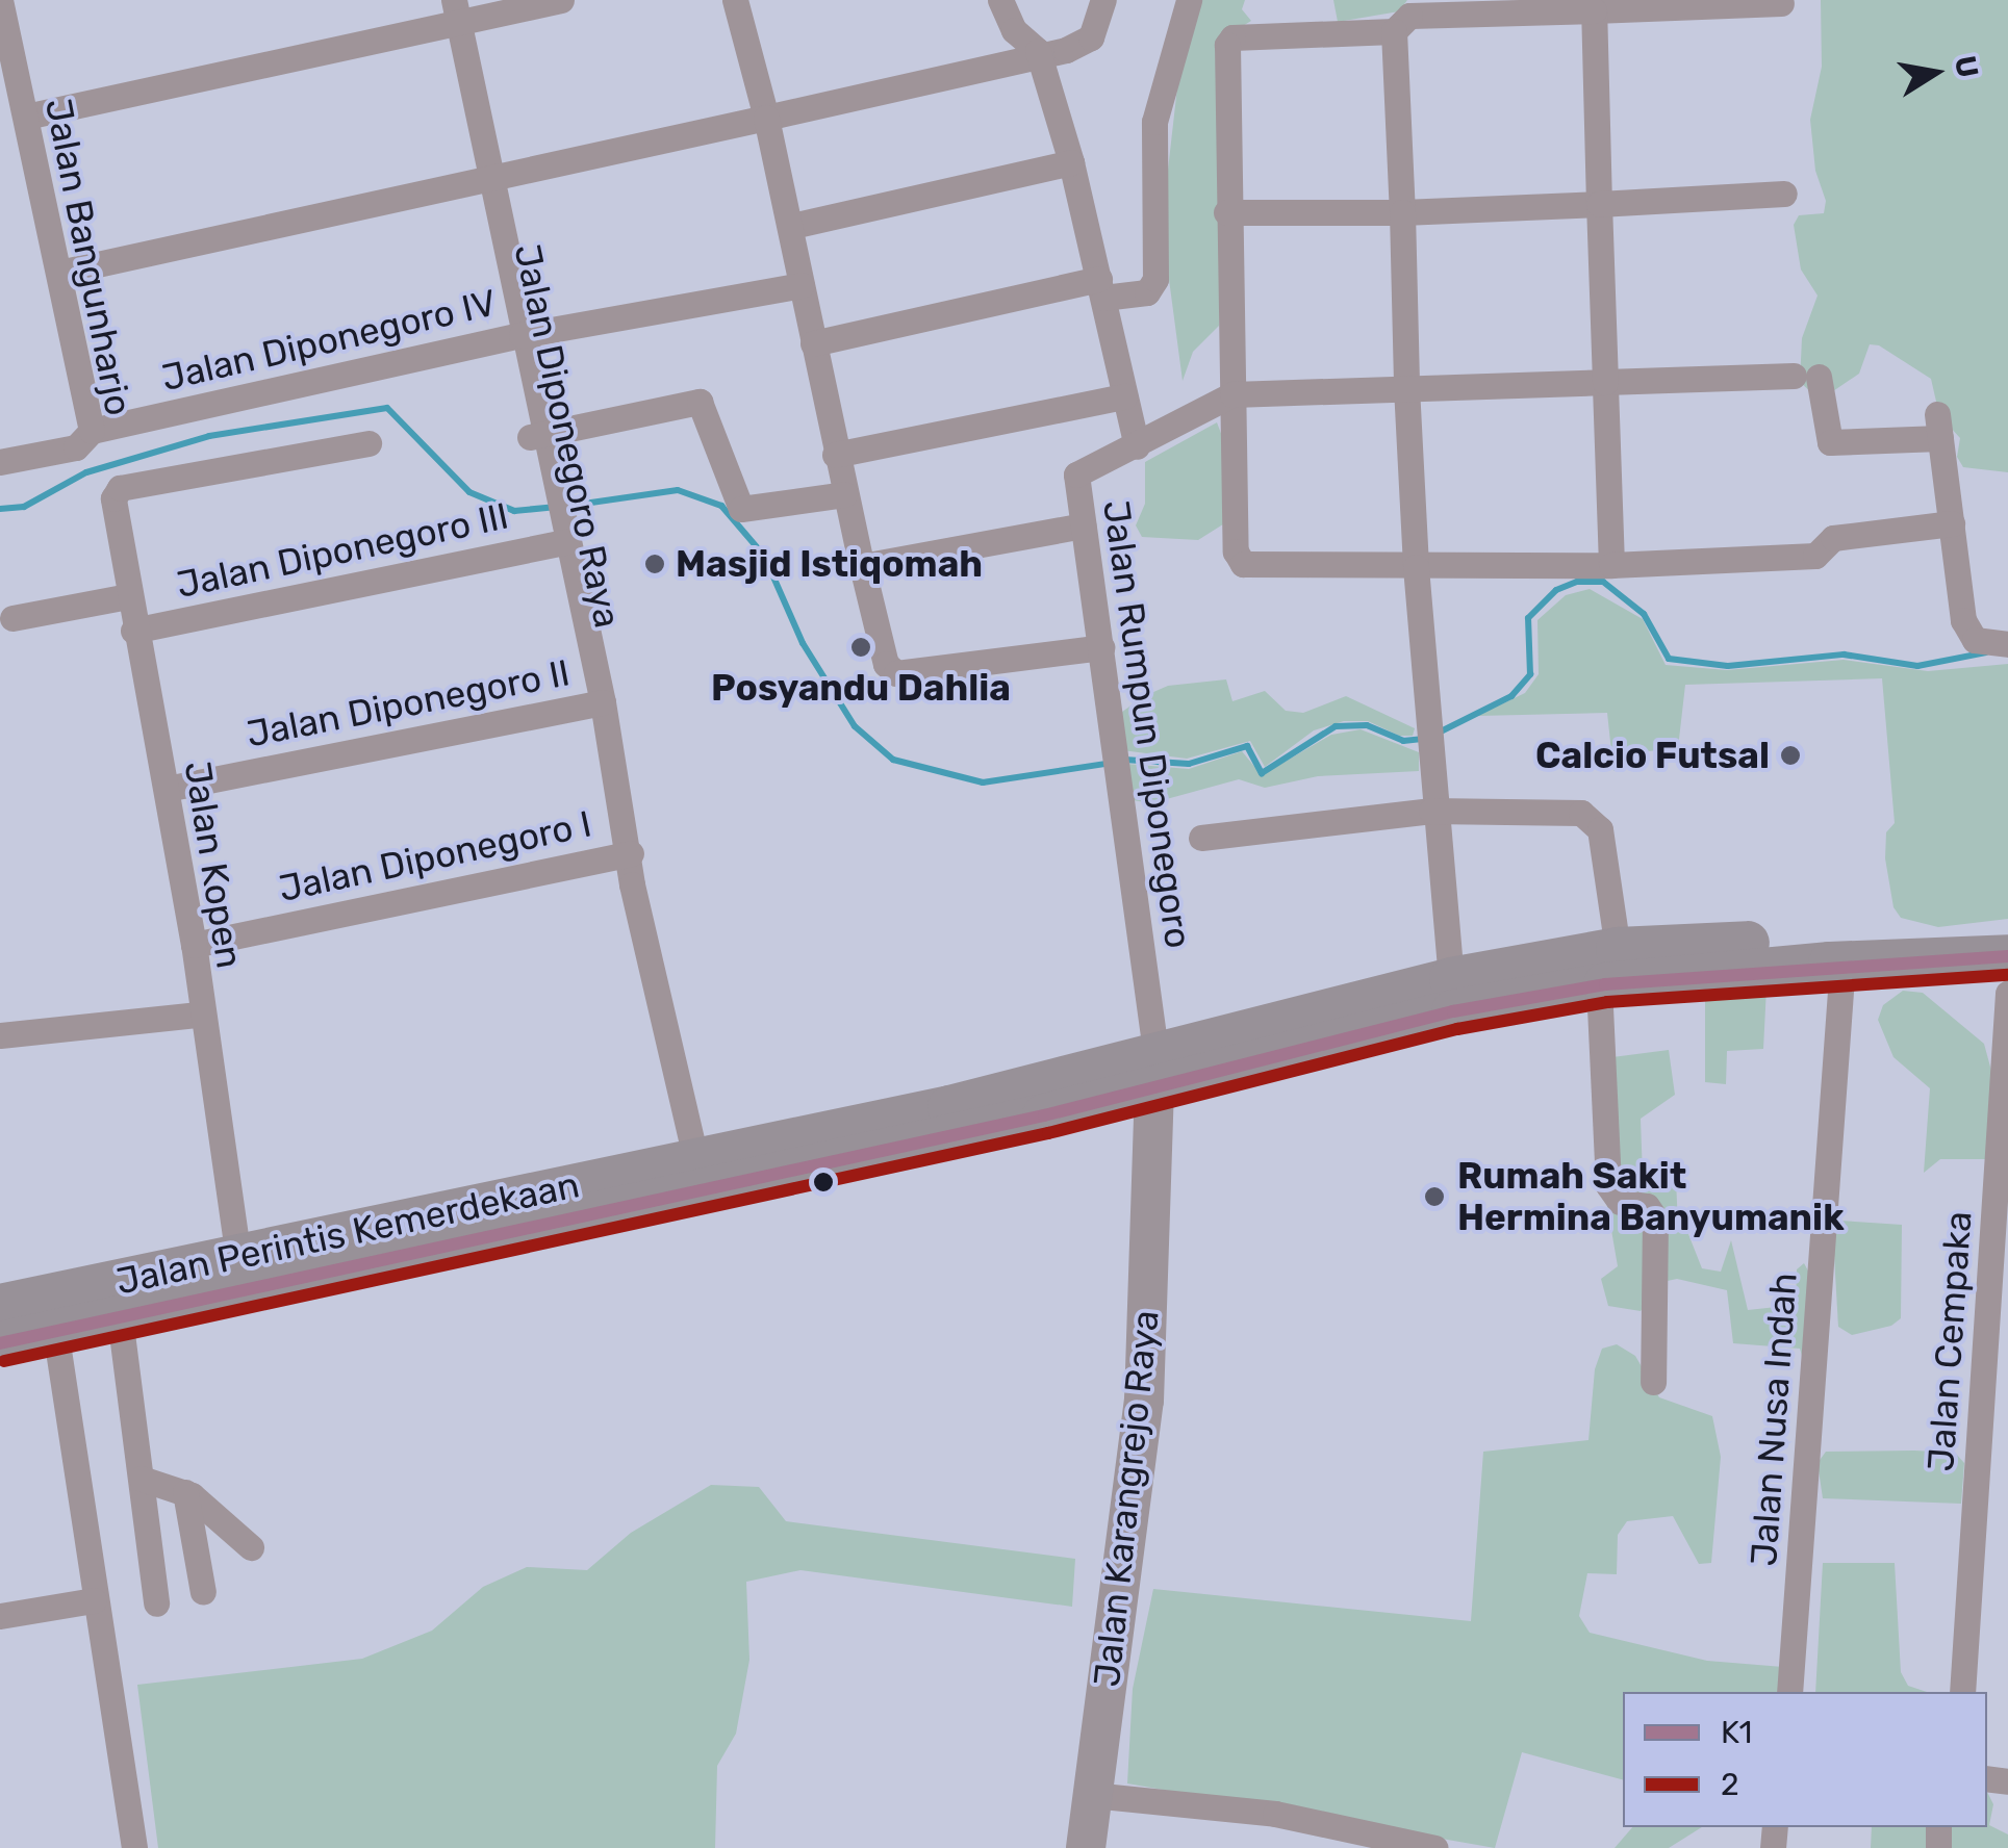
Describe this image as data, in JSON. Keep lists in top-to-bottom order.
{
  "streets": {
    "highway": ["Jalan Perintis Kemerdekaan"],
    "main road": ["Jalan Karangrejo Raya"],
    "street": [
      "Jalan Bangunharjo",
      "Jalan Diponegoro IV",
      "Jalan Diponegoro Raya",
      "Jalan Diponegoro III",
      "Jalan Diponegoro II",
      "Jalan Rumpun Diponegoro",
      "Jalan Diponegoro I",
      "Jalan Kopen",
      "Jalan Cempaka",
      "Jalan Nusa Indah"
    ]
  },
  "crossings": [
    ["Jalan Bangunharjo", "Jalan Diponegoro IV"],
    ["Jalan Diponegoro IV", "Jalan Diponegoro Raya"],
    ["Jalan Diponegoro Raya", "Jalan Diponegoro III"],
    ["Jalan Diponegoro Raya", "Jalan Diponegoro II"],
    ["Jalan Diponegoro Raya", "Jalan Diponegoro I"],
    ["Jalan Diponegoro Raya", "Jalan Perintis Kemerdekaan"],
    ["Jalan Diponegoro III", "Jalan Kopen"],
    ["Jalan Diponegoro II", "Jalan Kopen"],
    ["Jalan Rumpun Diponegoro", "Jalan Perintis Kemerdekaan"],
    ["Jalan Rumpun Diponegoro", "Jalan Karangrejo Raya"],
    ["Jalan Diponegoro I", "Jalan Kopen"],
    ["Jalan Kopen", "Jalan Perintis Kemerdekaan"],
    ["Jalan Perintis Kemerdekaan", "Jalan Karangrejo Raya"]
  ],
  "places": [
    "Masjid Istiqomah",
    "Posyandu Dahlia",
    "Calcio Futsal",
    "Rumah Sakit Hermina Banyumanik"
  ],
  "lines": ["transit line K1", "transit line 2"],
  "legend": ["K1", "2"],
  "north": "right"
}
